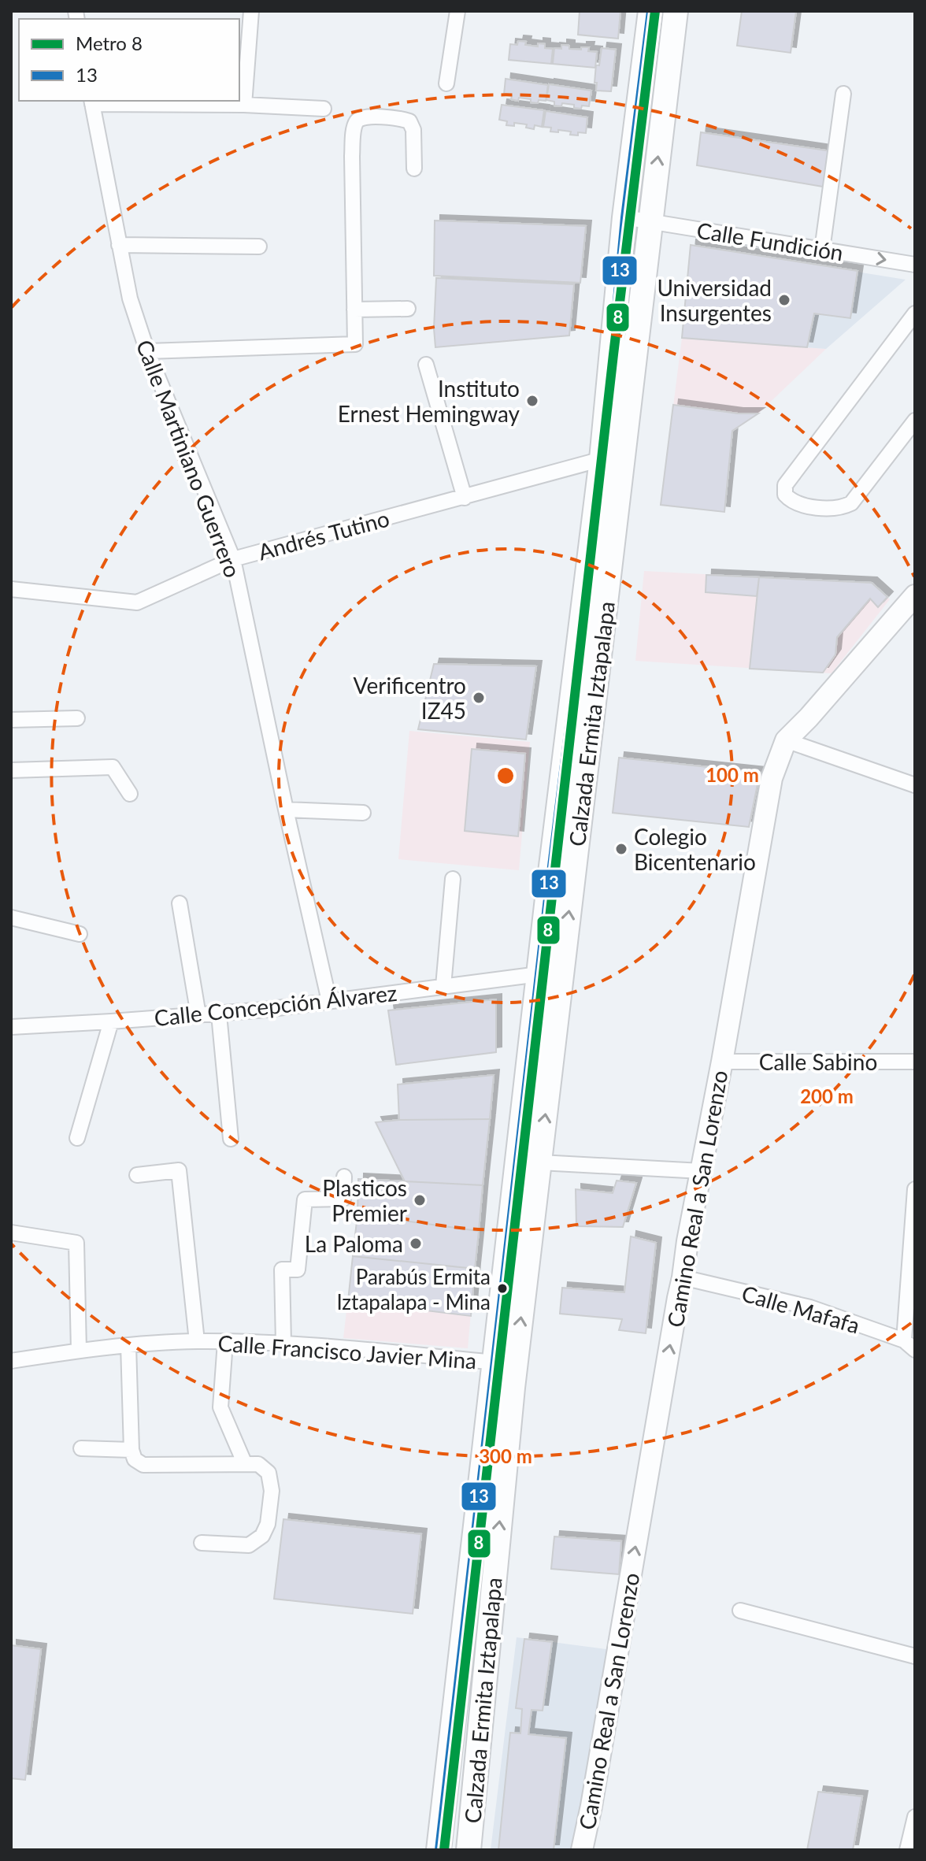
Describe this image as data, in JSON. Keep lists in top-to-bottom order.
{
  "streets": {
    "main road": ["Calzada Ermita Iztapalapa", "Camino Real a San Lorenzo"],
    "street": [
      "Calle Fundición",
      "Calle Martiniano Guerrero",
      "Andrés Tutino",
      "Calle Concepción Álvarez",
      "Calle Sabino",
      "Calle Mafafa",
      "Calle Francisco Javier Mina"
    ]
  },
  "crossings": [
    ["Calle Fundición", "Calzada Ermita Iztapalapa"],
    ["Calle Martiniano Guerrero", "Andrés Tutino"],
    ["Calle Martiniano Guerrero", "Calle Concepción Álvarez"],
    ["Andrés Tutino", "Calzada Ermita Iztapalapa"],
    ["Calzada Ermita Iztapalapa", "Calle Concepción Álvarez"],
    ["Calzada Ermita Iztapalapa", "Calle Francisco Javier Mina"],
    ["Calle Sabino", "Camino Real a San Lorenzo"],
    ["Camino Real a San Lorenzo", "Calle Mafafa"]
  ],
  "one_way": ["Camino Real a San Lorenzo"],
  "places": [
    "Universidad Insurgentes",
    "Instituto Ernest Hemingway",
    "Verificentro IZ45",
    "Colegio Bicentenario",
    "Plasticos Premier",
    "La Paloma",
    "Parabús Ermita Iztapalapa - Mina"
  ],
  "lines": ["metro line 8", "transit line 13"],
  "legend": ["Metro 8", "13"],
  "rings": ["100 m", "200 m", "300 m"]
}
